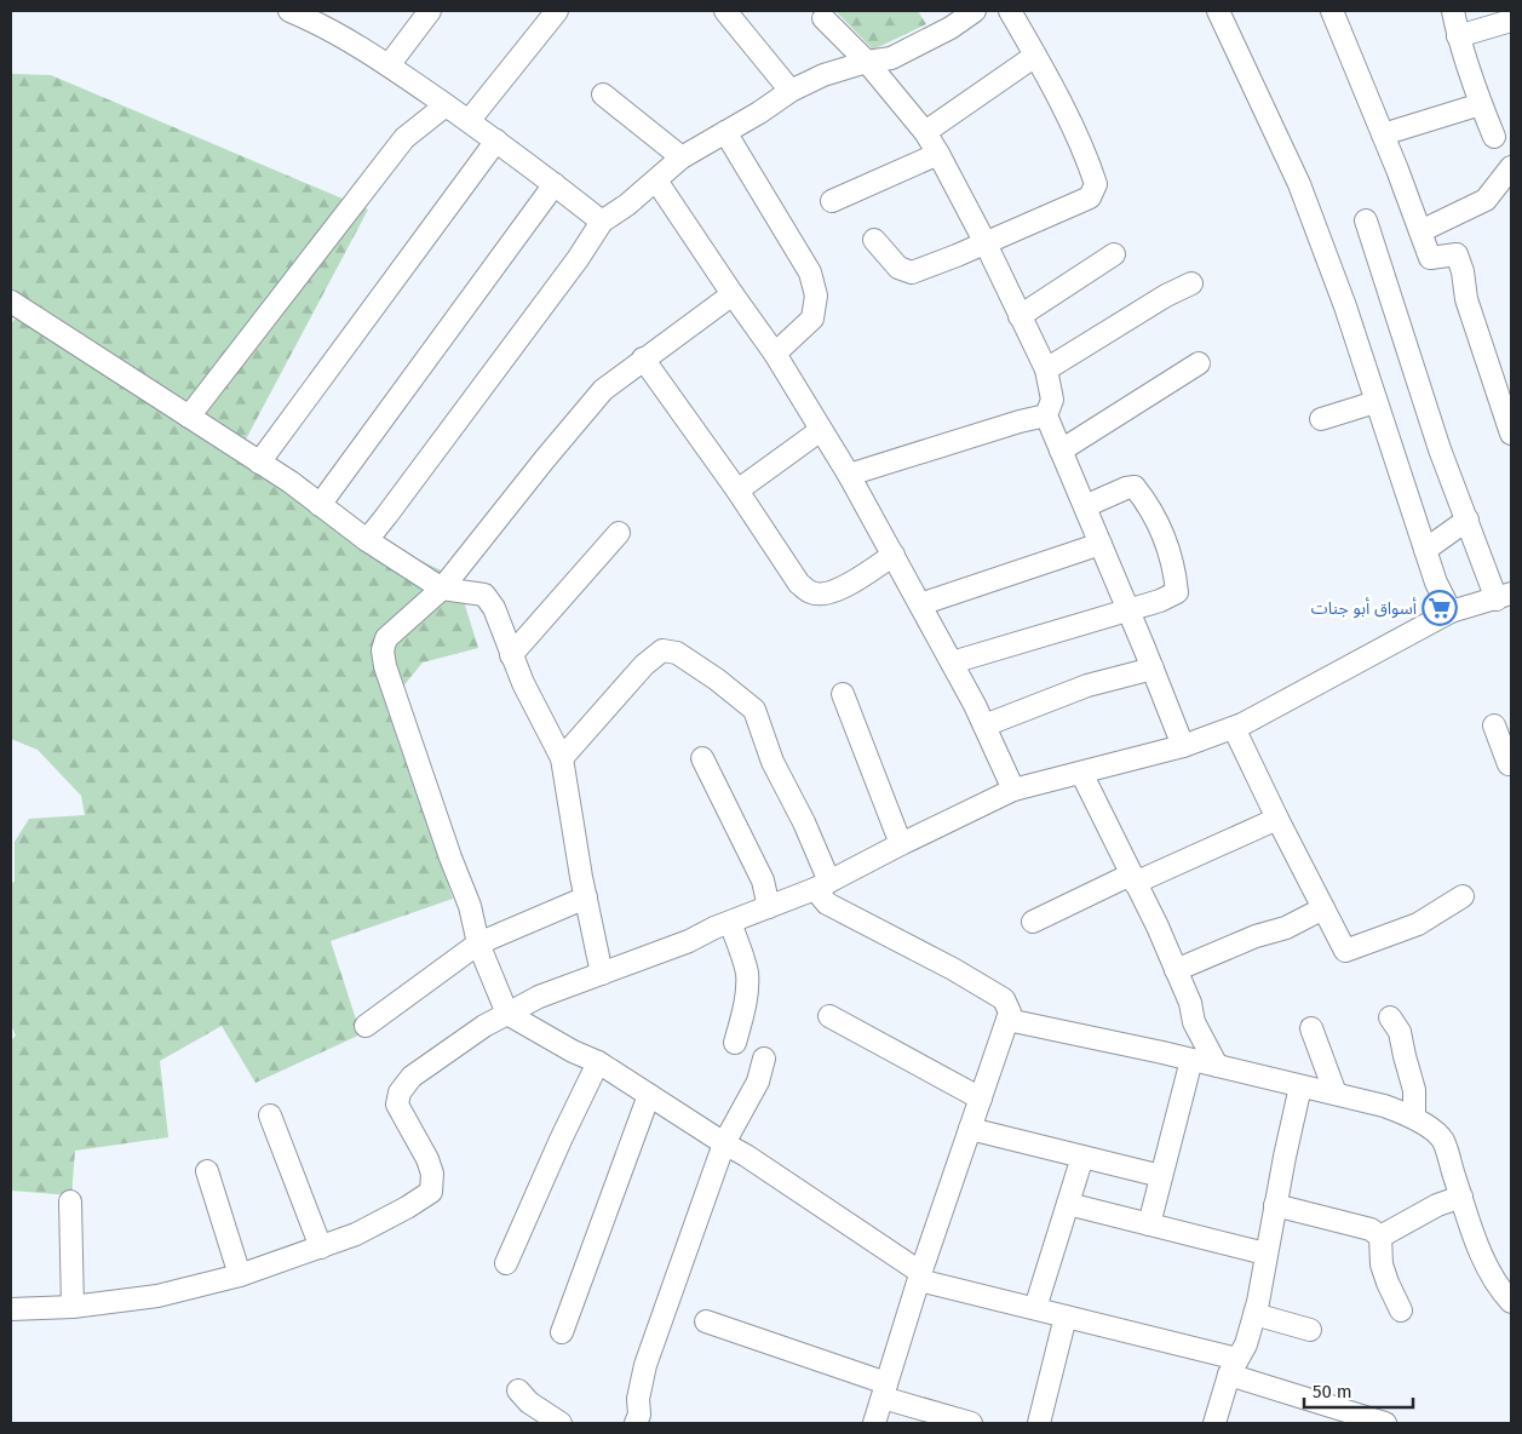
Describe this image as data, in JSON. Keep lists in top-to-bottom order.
{
  "places": {
    "supermarket": ["أسواق أبو جنات"]
  },
  "scale_bar": "50 m"
}
